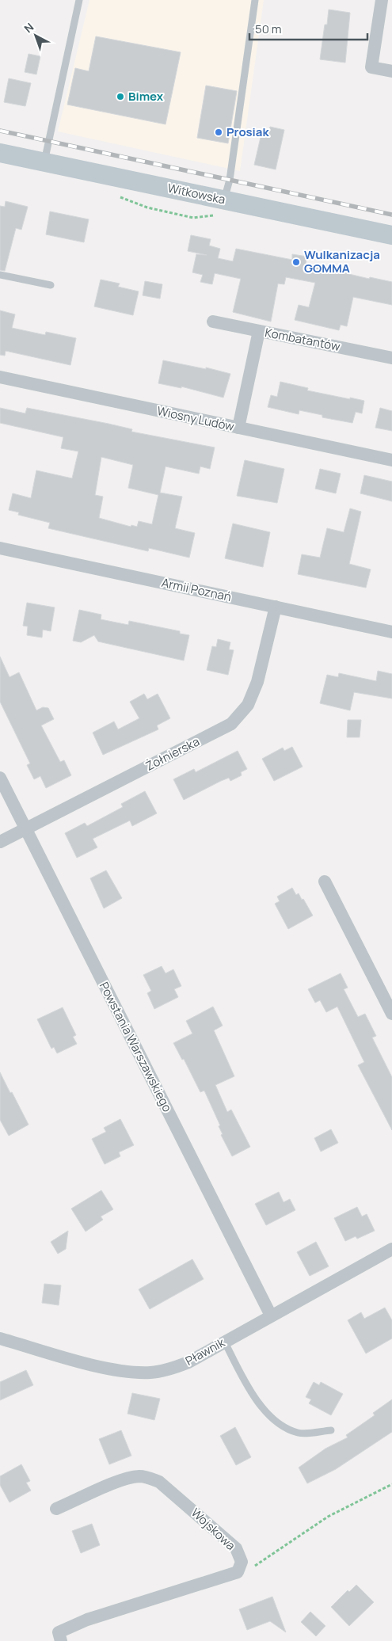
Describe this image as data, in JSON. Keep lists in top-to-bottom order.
{
  "streets": {
    "street": [
      "Witkowska",
      "Kombatantów",
      "Wiosny Ludów",
      "Armii Poznań",
      "Żołnierska",
      "Powstania Warszawskiego",
      "Pławnik",
      "Wojskowa"
    ]
  },
  "crossings": [
    ["Armii Poznań", "Żołnierska"],
    ["Żołnierska", "Powstania Warszawskiego"],
    ["Powstania Warszawskiego", "Pławnik"]
  ],
  "places": ["Bimex", "Prosiak", "Wulkanizacja GOMMA"],
  "scale_bar": "50 m",
  "north": "top left"
}
